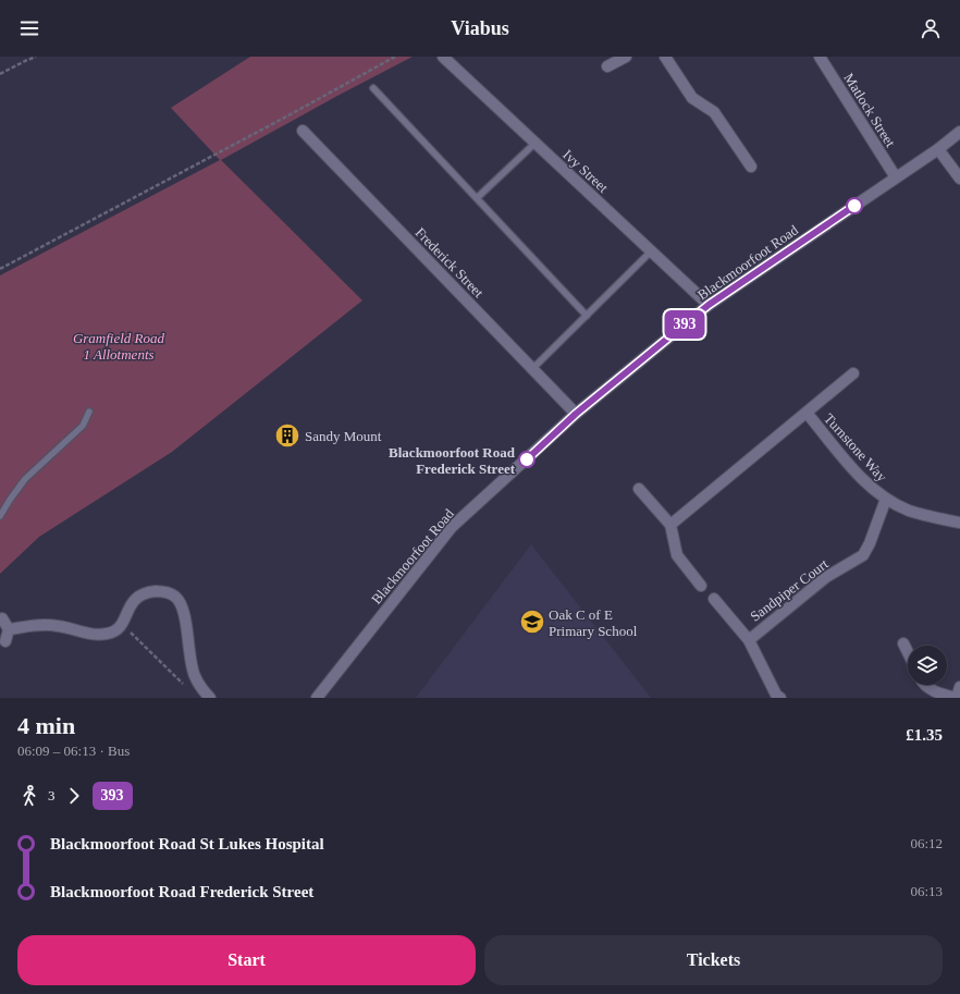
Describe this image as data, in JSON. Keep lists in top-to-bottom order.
{
  "streets": {
    "street": [
      "Matlock Street",
      "Ivy Street",
      "Frederick Street",
      "Blackmoorfoot Road",
      "Turnstone Way",
      "Sandpiper Court"
    ]
  },
  "crossings": [
    ["Matlock Street", "Blackmoorfoot Road"],
    ["Ivy Street", "Blackmoorfoot Road"],
    ["Frederick Street", "Blackmoorfoot Road"],
    ["Turnstone Way", "Sandpiper Court"]
  ],
  "parks": ["Gramfield Road 1 Allotments"],
  "places": {
    "building": ["Sandy Mount"],
    "other": ["Blackmoorfoot Road Frederick Street"],
    "school or university": ["Oak C of E Primary School"]
  },
  "lines": ["bus line 393"],
  "page": {
    "header": "Viabus",
    "on_map": "393",
    "heading": ["4 min", "06:09 – 06:13 · Bus", "£1.35"],
    "legs": ["3", "393"],
    "list": [
      {
        "name": "Blackmoorfoot Road St Lukes Hospital",
        "value": "06:12"
      },
      {
        "name": "Blackmoorfoot Road Frederick Street",
        "value": "06:13"
      }
    ],
    "buttons": ["Start", "Tickets"]
  }
}
